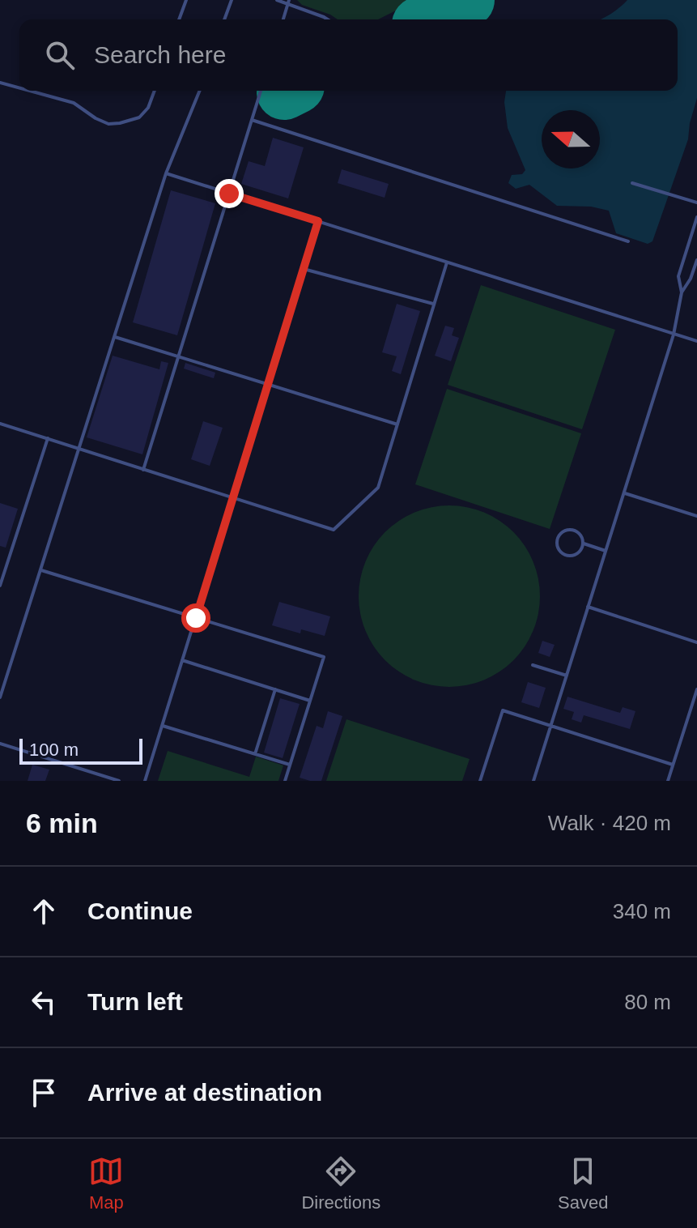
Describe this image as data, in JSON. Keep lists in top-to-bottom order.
{
  "scale_bar": "100 m",
  "north": "left",
  "page": {
    "search": "Search here",
    "scale": "100 m",
    "heading": ["6 min", "Walk · 420 m"],
    "list": [
      ["Continue", "340 m"],
      ["Turn left", "80 m"],
      "Arrive at destination"
    ],
    "nav": ["Map", "Directions", "Saved"]
  }
}
